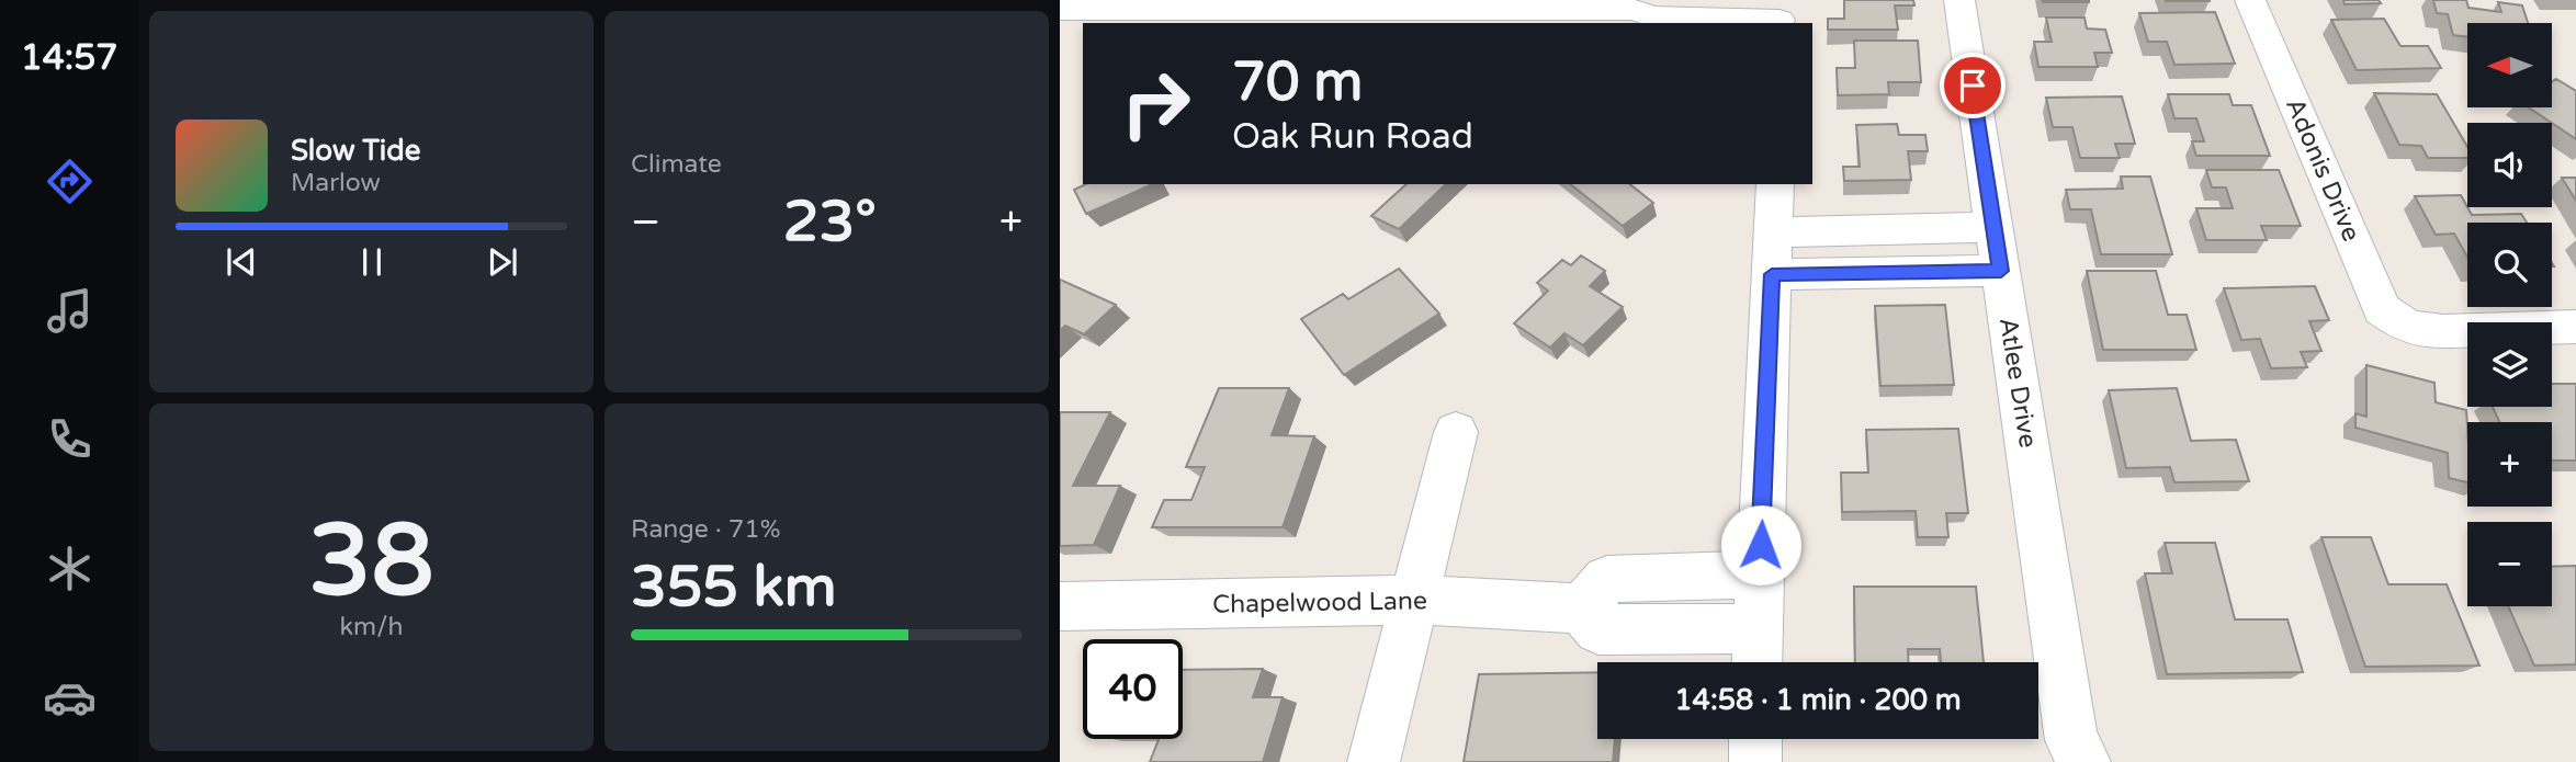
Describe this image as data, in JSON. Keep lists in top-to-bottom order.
{
  "streets": {
    "street": ["Adonis Drive", "Atlee Drive", "Chapelwood Lane"]
  },
  "north": "left",
  "page": {
    "tabs": "14:57",
    "tile": [
      "Climate",
      ["38", "km/h"],
      ["Range · 71%", "355 km"]
    ],
    "map_buttons": ["+", "−"],
    "turn": ["70 m", "Oak Run Road"],
    "song": ["Slow Tide", "Marlow"],
    "heat": ["−", "23°", "+"],
    "limit": "40",
    "trip": "14:58 · 1 min · 200 m"
  }
}
